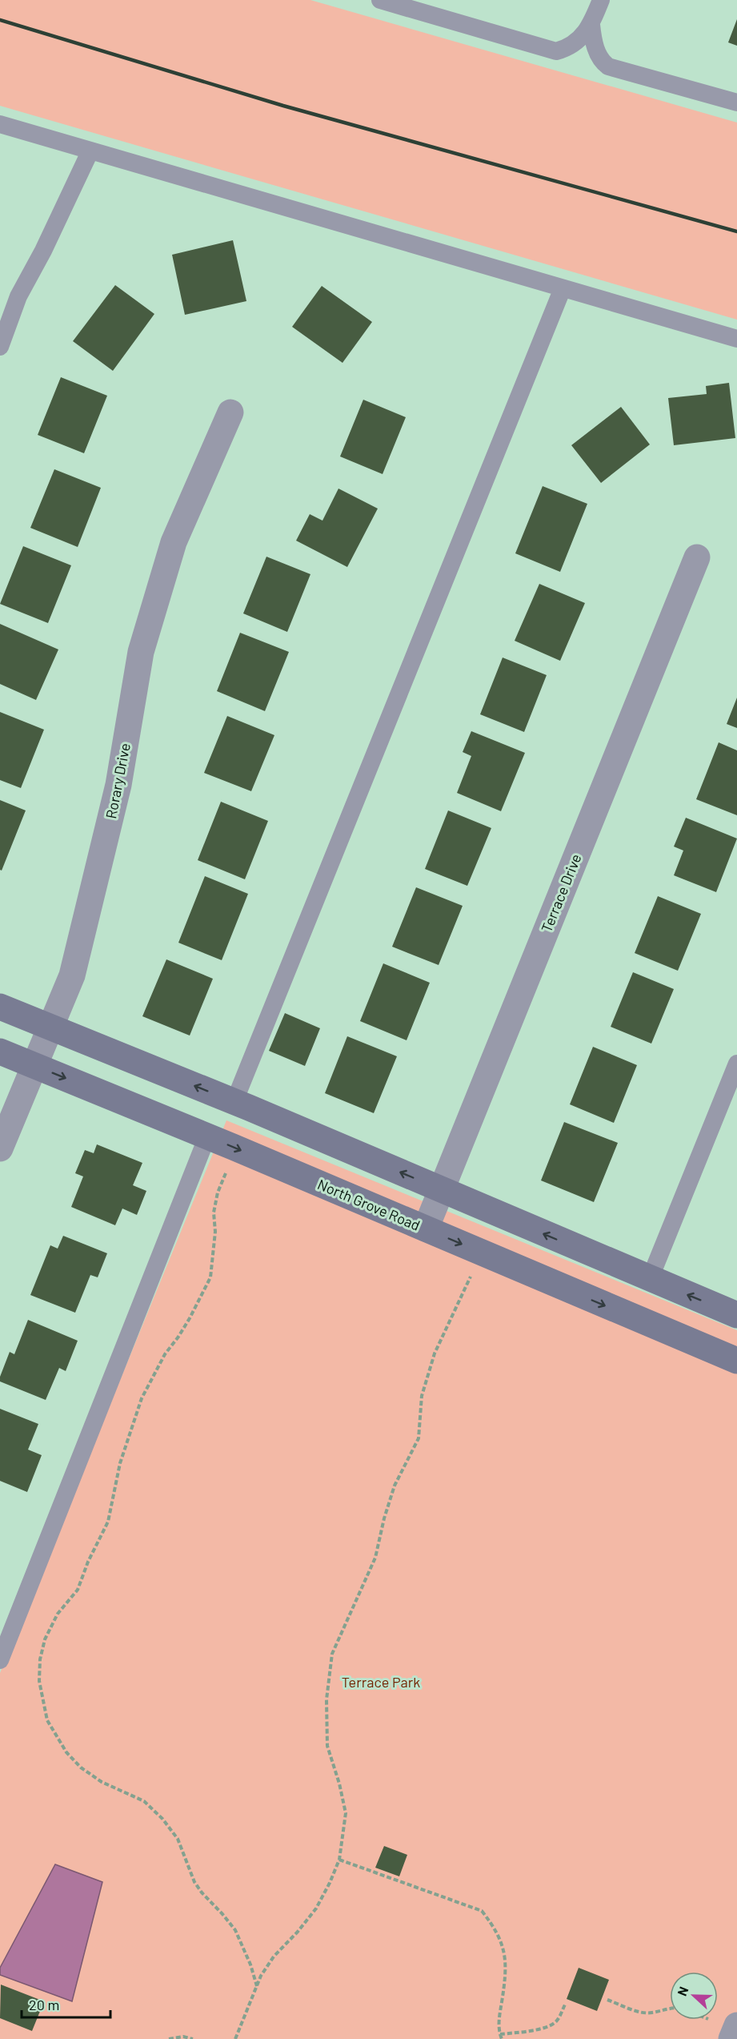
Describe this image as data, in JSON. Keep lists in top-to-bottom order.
{
  "streets": {
    "street": ["Rorary Drive", "Terrace Drive", "North Grove Road"]
  },
  "crossings": [
    ["Rorary Drive", "North Grove Road"],
    ["Terrace Drive", "North Grove Road"]
  ],
  "parks": ["Terrace Park"],
  "scale_bar": "20 m",
  "north": "left"
}
